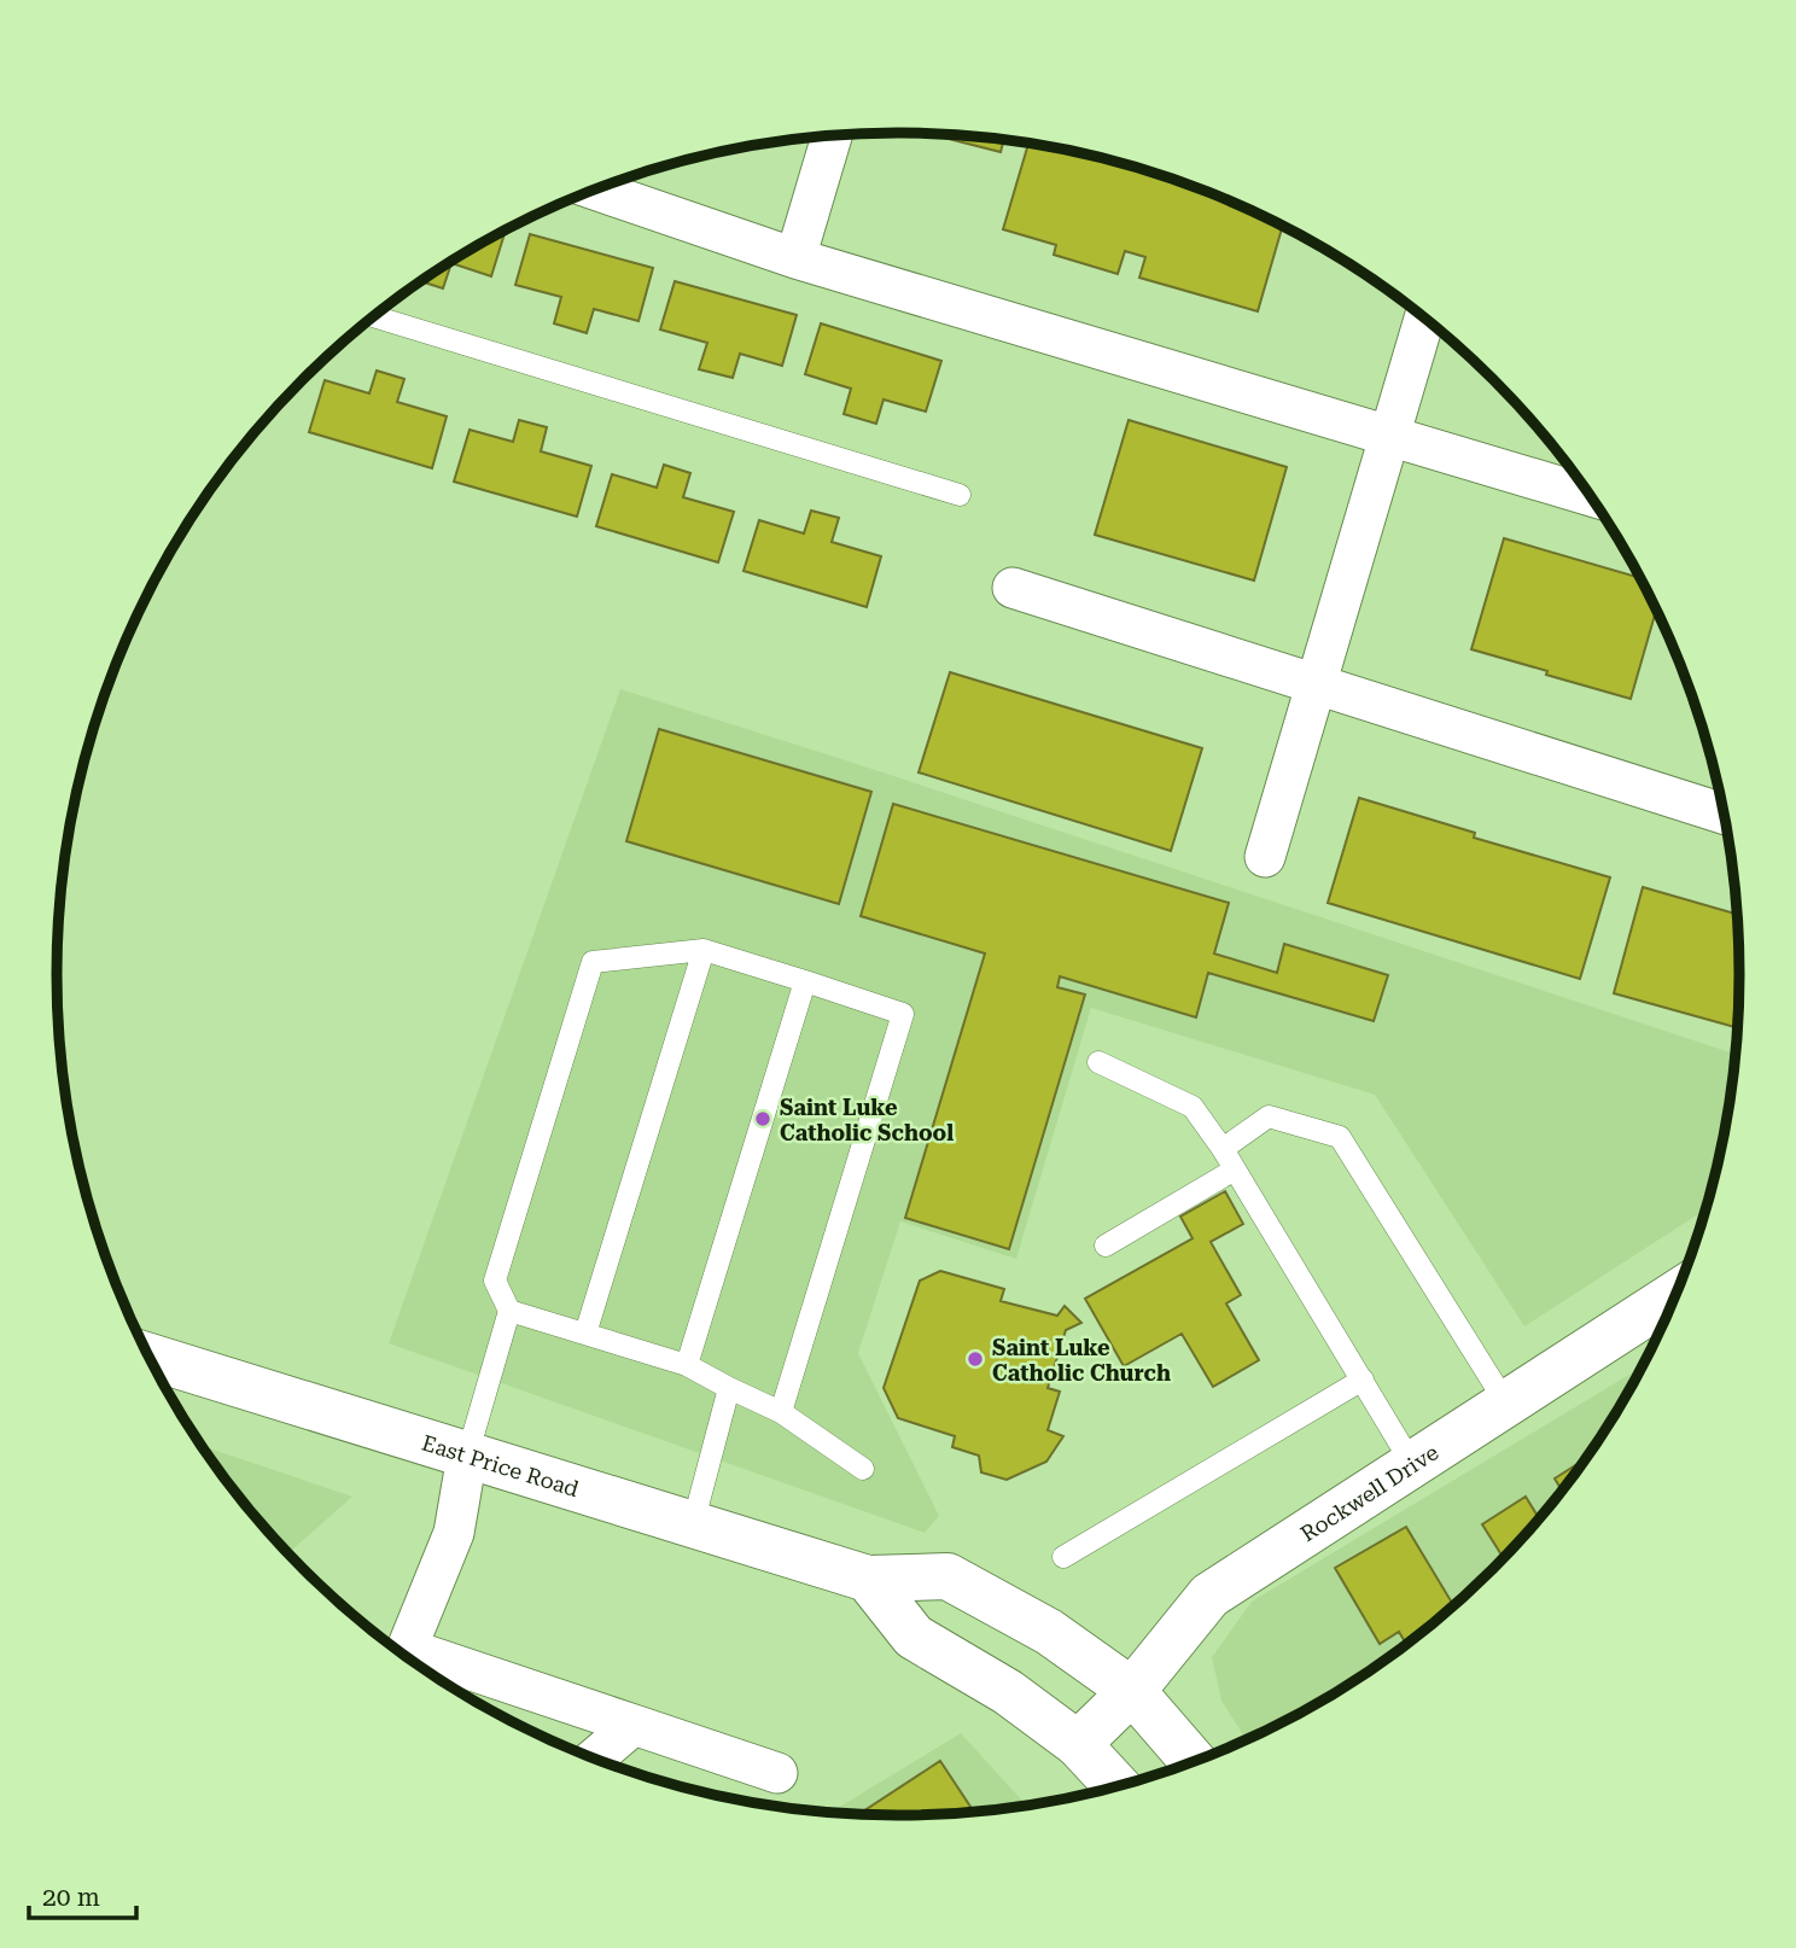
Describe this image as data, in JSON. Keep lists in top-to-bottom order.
{
  "streets": {
    "main road": ["East Price Road", "Rockwell Drive"]
  },
  "crossings": [
    ["East Price Road", "Rockwell Drive"]
  ],
  "places": ["Saint Luke Catholic School", "Saint Luke Catholic Church"],
  "scale_bar": "20 m"
}
